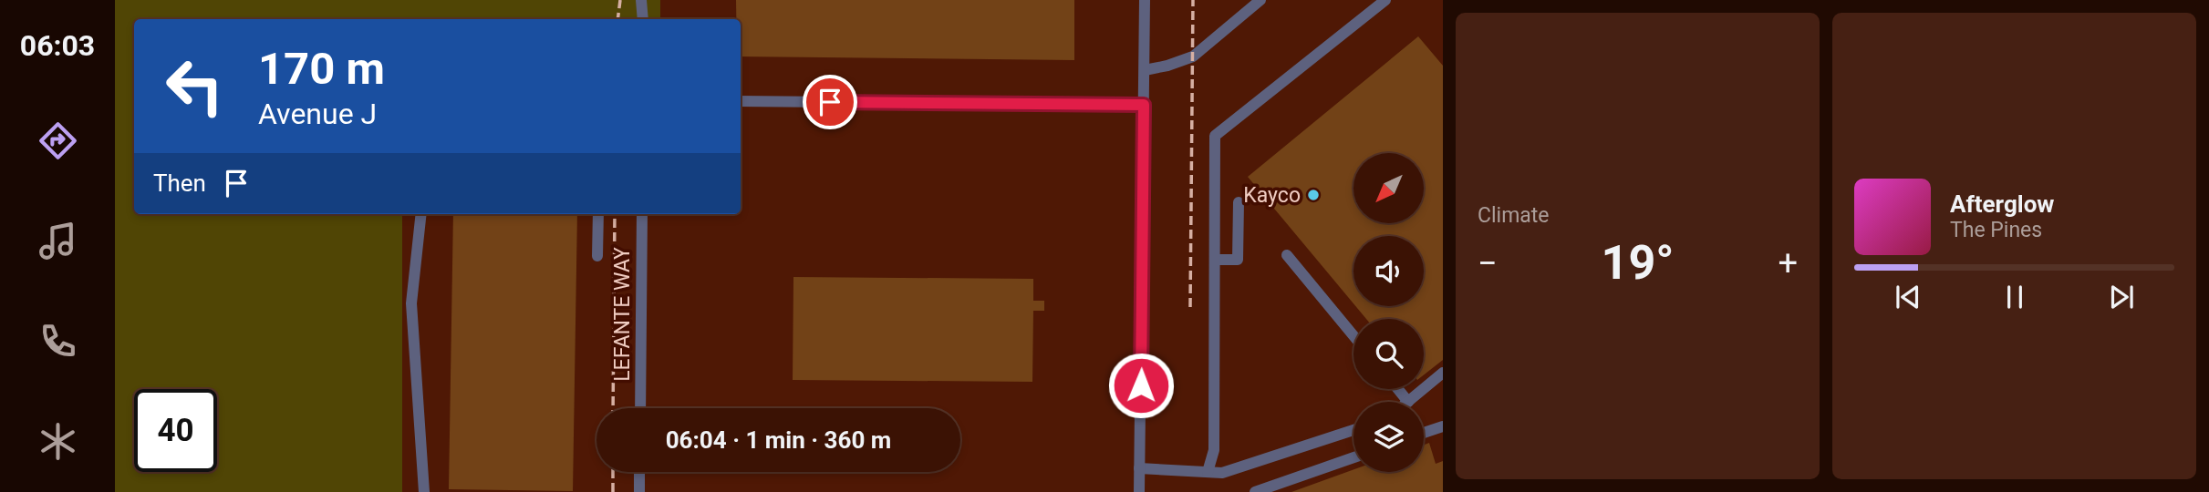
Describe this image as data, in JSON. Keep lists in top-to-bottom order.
{
  "streets": {
    "street": ["LEFANTE WAY"]
  },
  "places": ["Kayco"],
  "north": "bottom left",
  "page": {
    "tabs": "06:03",
    "tile": "Climate",
    "turn": ["170 m", "Avenue J"],
    "then": "Then",
    "song": ["Afterglow", "The Pines"],
    "heat": ["−", "19°", "+"],
    "limit": "40",
    "trip": "06:04 · 1 min · 360 m"
  }
}
